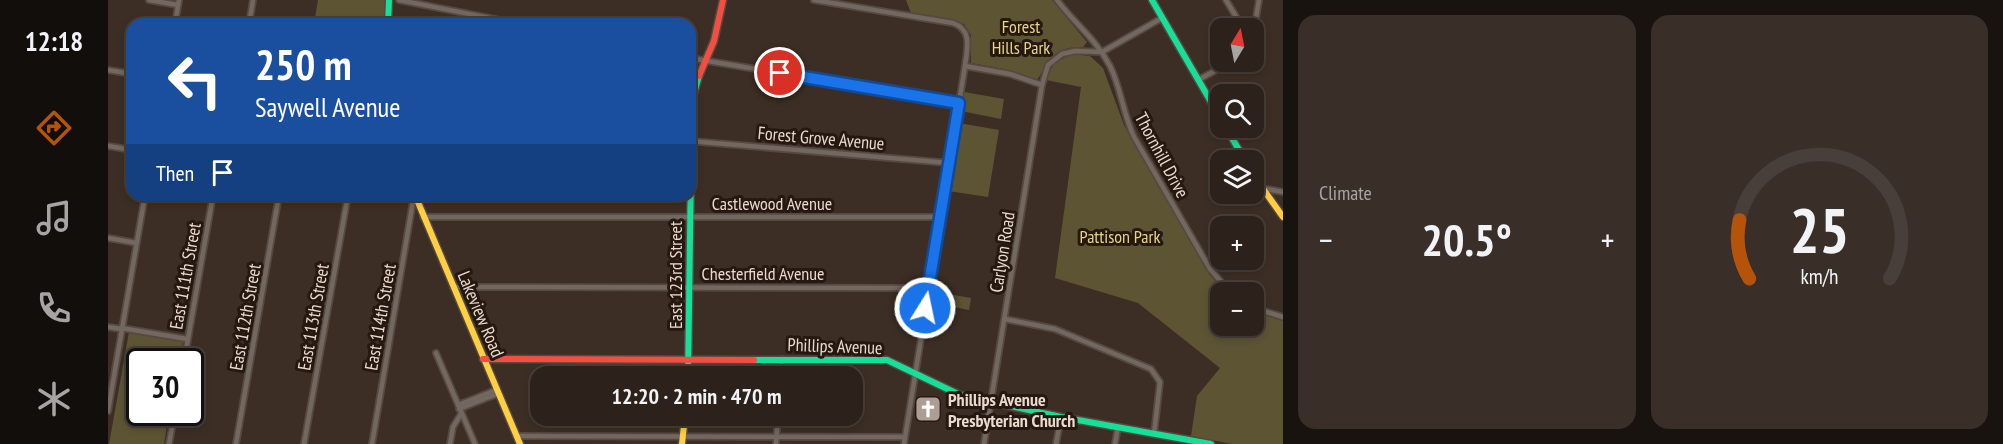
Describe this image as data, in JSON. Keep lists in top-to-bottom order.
{
  "streets": {
    "street": [
      "Forest Grove Avenue",
      "Thornhill Drive",
      "Castlewood Avenue",
      "Carlyon Road",
      "Chesterfield Avenue",
      "East 123rd Street",
      "East 111th Street",
      "Lakeview Road",
      "East 112th Street",
      "East 113th Street",
      "East 114th Street",
      "Phillips Avenue"
    ]
  },
  "crossings": [
    ["Thornhill Drive", "Carlyon Road"],
    ["Castlewood Avenue", "East 123rd Street"],
    ["Castlewood Avenue", "Lakeview Road"],
    ["Carlyon Road", "Phillips Avenue"],
    ["Chesterfield Avenue", "East 123rd Street"],
    ["Chesterfield Avenue", "Lakeview Road"],
    ["East 123rd Street", "Phillips Avenue"],
    ["Lakeview Road", "Phillips Avenue"]
  ],
  "parks": ["Forest Hills Park", "Pattison Park"],
  "places": {
    "church": ["Phillips Avenue Presbyterian Church"]
  },
  "north": "top",
  "page": {
    "tabs": "12:18",
    "tile": "Climate",
    "map_buttons": ["+", "−"],
    "turn": ["250 m", "Saywell Avenue"],
    "then": "Then",
    "heat": ["−", "20.5°", "+"],
    "limit": "30",
    "trip": "12:20 · 2 min · 470 m",
    "gauge": ["25", "km/h"]
  }
}
